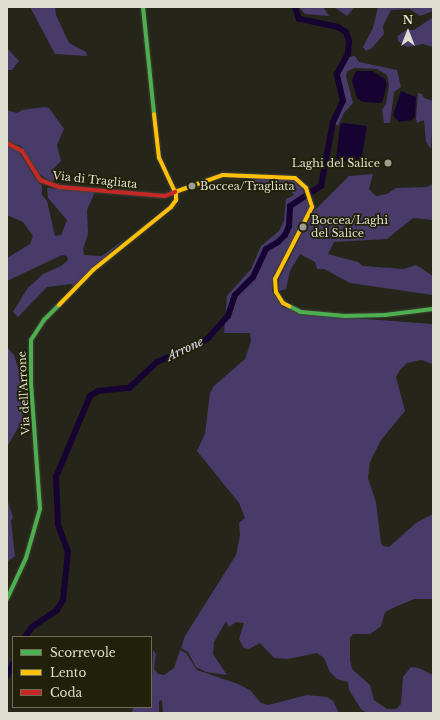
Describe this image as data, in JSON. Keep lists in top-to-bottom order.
{
  "streets": {
    "street": ["Via di Tragliata", "Via dell'Arrone"]
  },
  "crossings": [
    ["Via di Tragliata", "Via dell'Arrone"]
  ],
  "water": ["Arrone"],
  "places": ["Laghi del Salice", "Boccea/Tragliata", "Boccea/Laghi del Salice"],
  "legend": ["Scorrevole", "Lento", "Coda"],
  "north": "top"
}
